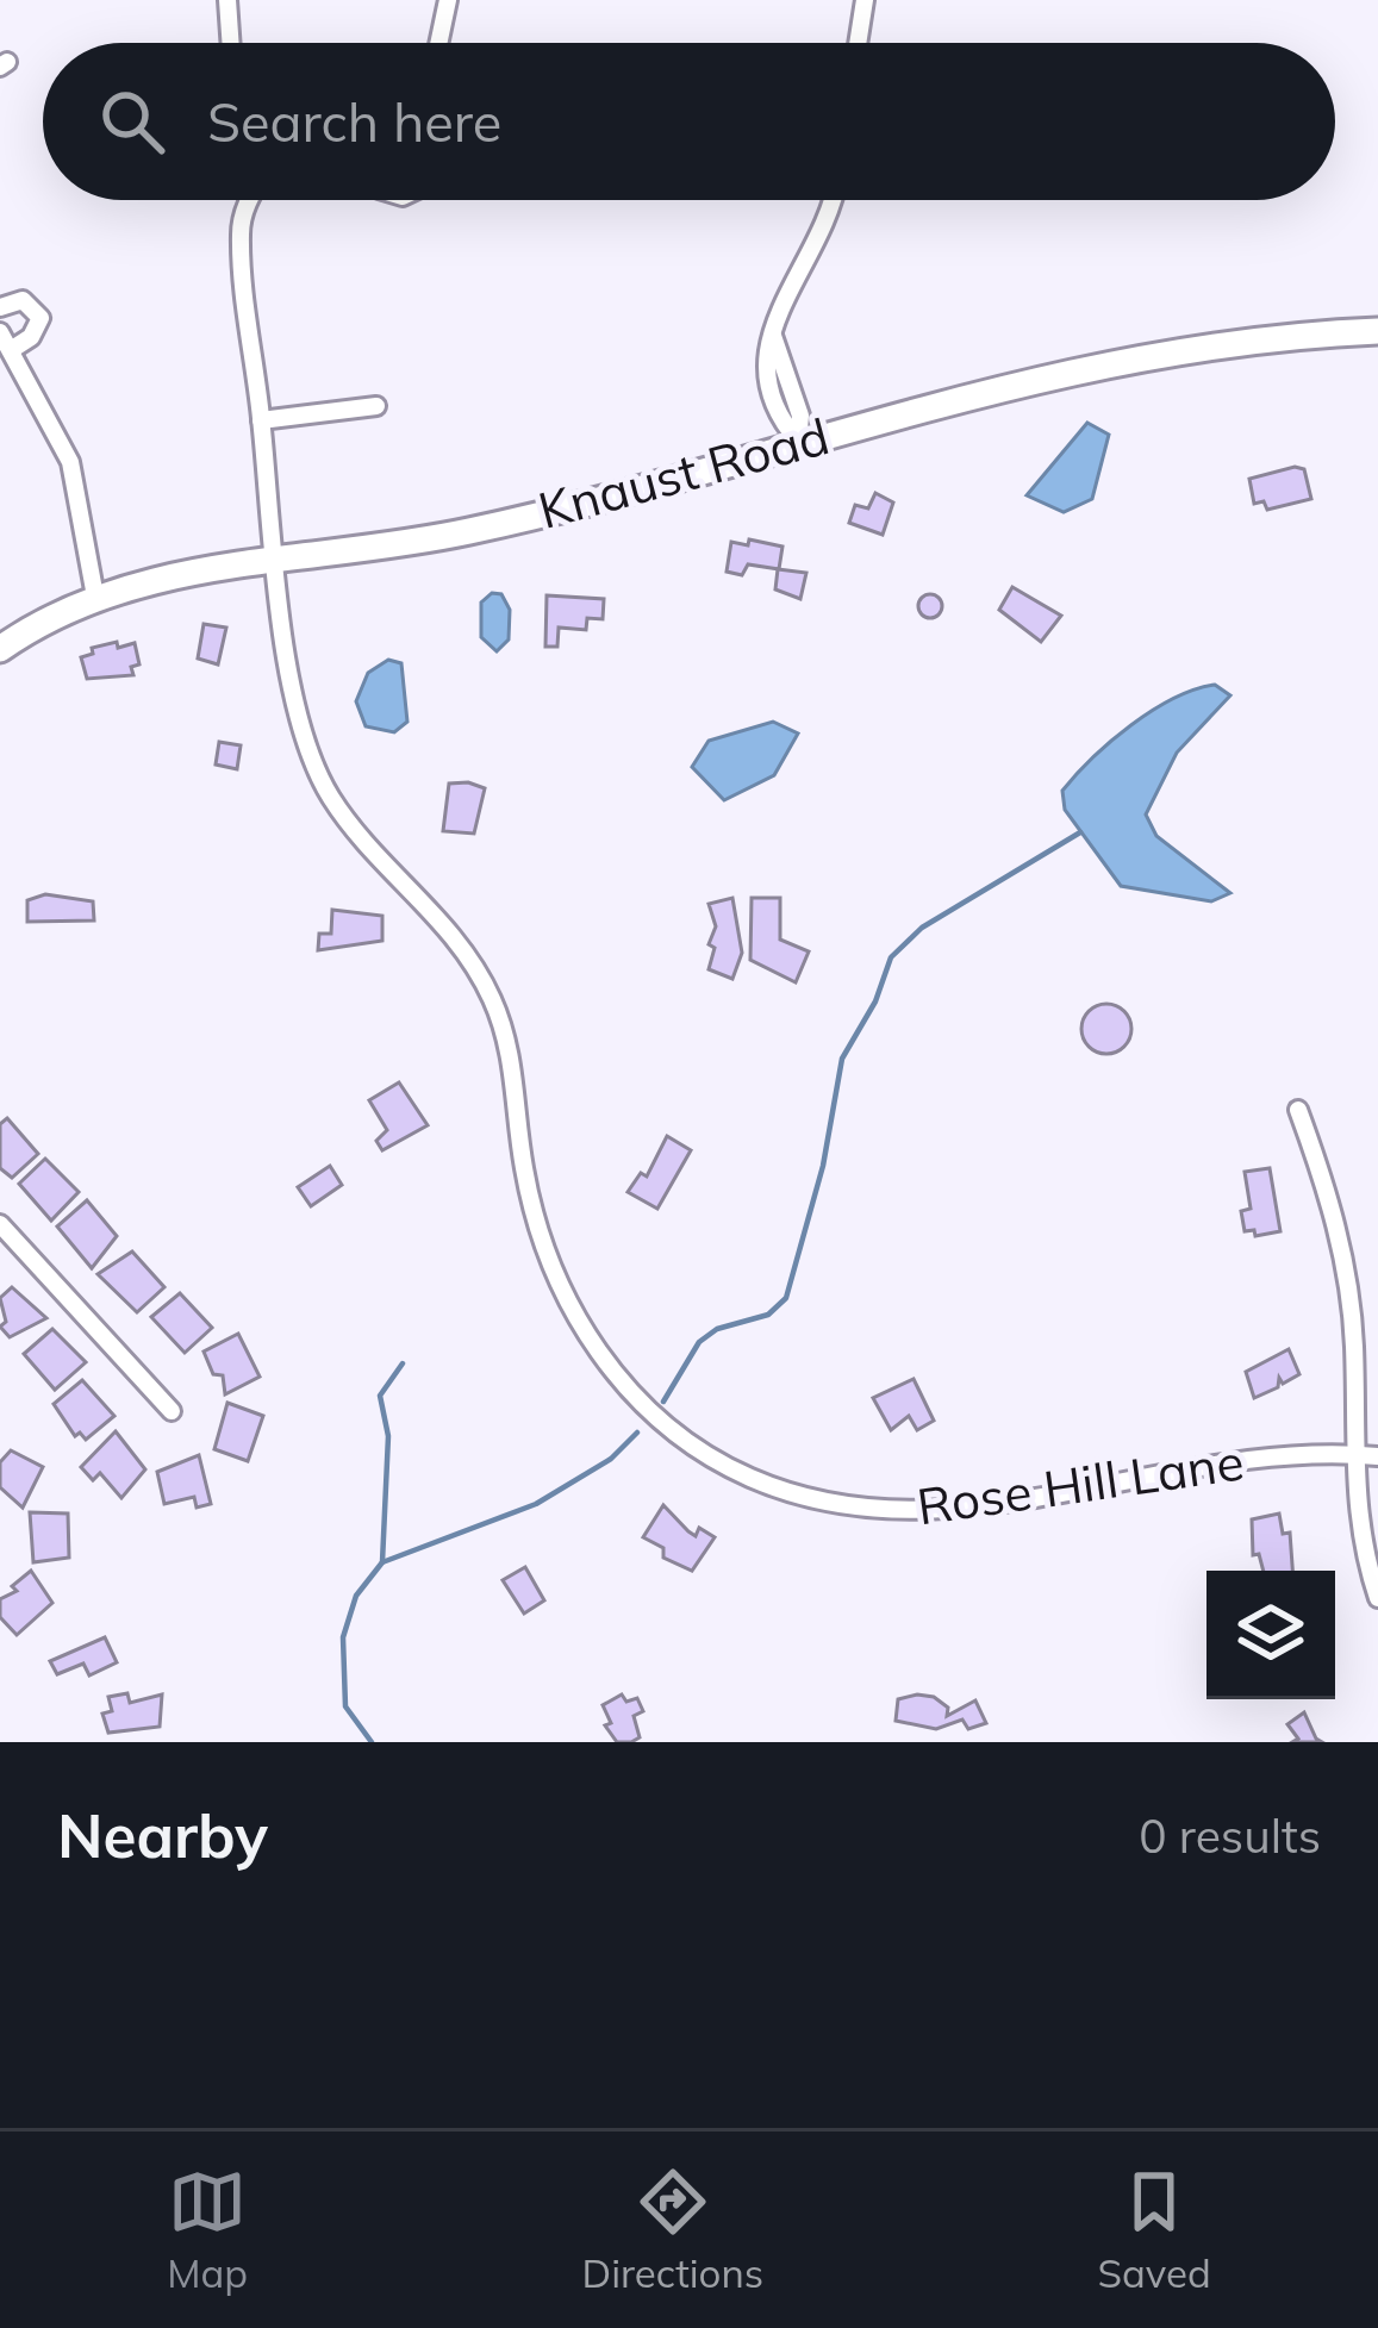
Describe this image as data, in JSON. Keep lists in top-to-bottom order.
{
  "streets": {
    "main road": ["Knaust Road"],
    "street": ["Rose Hill Lane"]
  },
  "crossings": [
    ["Knaust Road", "Rose Hill Lane"]
  ],
  "page": {
    "search": "Search here",
    "heading": ["Nearby", "0 results"],
    "nav": ["Map", "Directions", "Saved"]
  }
}
